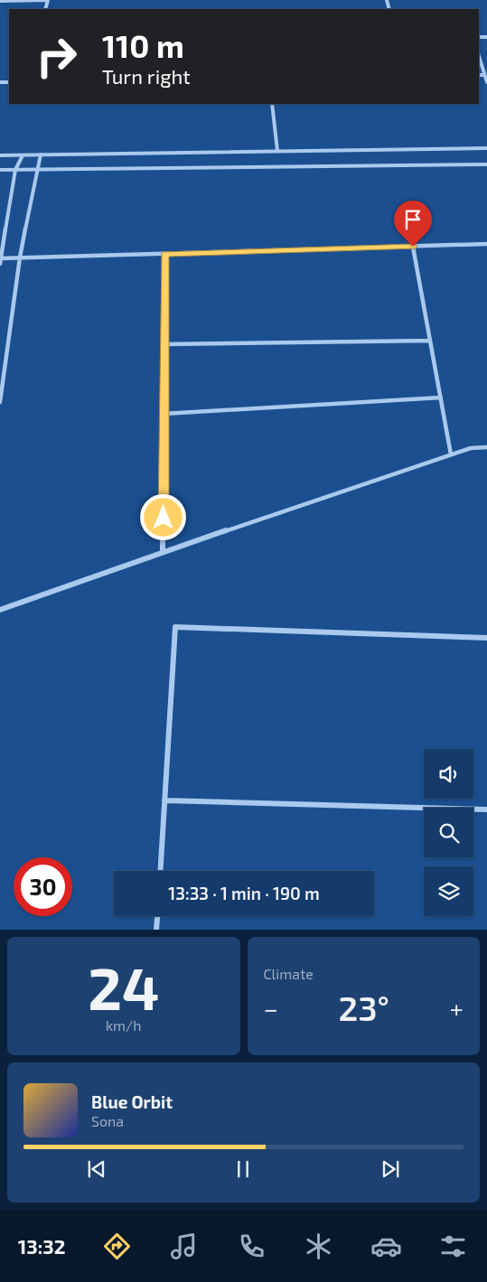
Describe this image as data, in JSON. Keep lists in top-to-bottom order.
{
  "page": {
    "turn": ["110 m", "Turn right"],
    "limit": "30",
    "trip": "13:33 · 1 min · 190 m",
    "tile": [
      ["24", "km/h"],
      "Climate"
    ],
    "heat": ["−", "23°", "+"],
    "song": ["Blue Orbit", "Sona"],
    "tabs": "13:32"
  }
}
